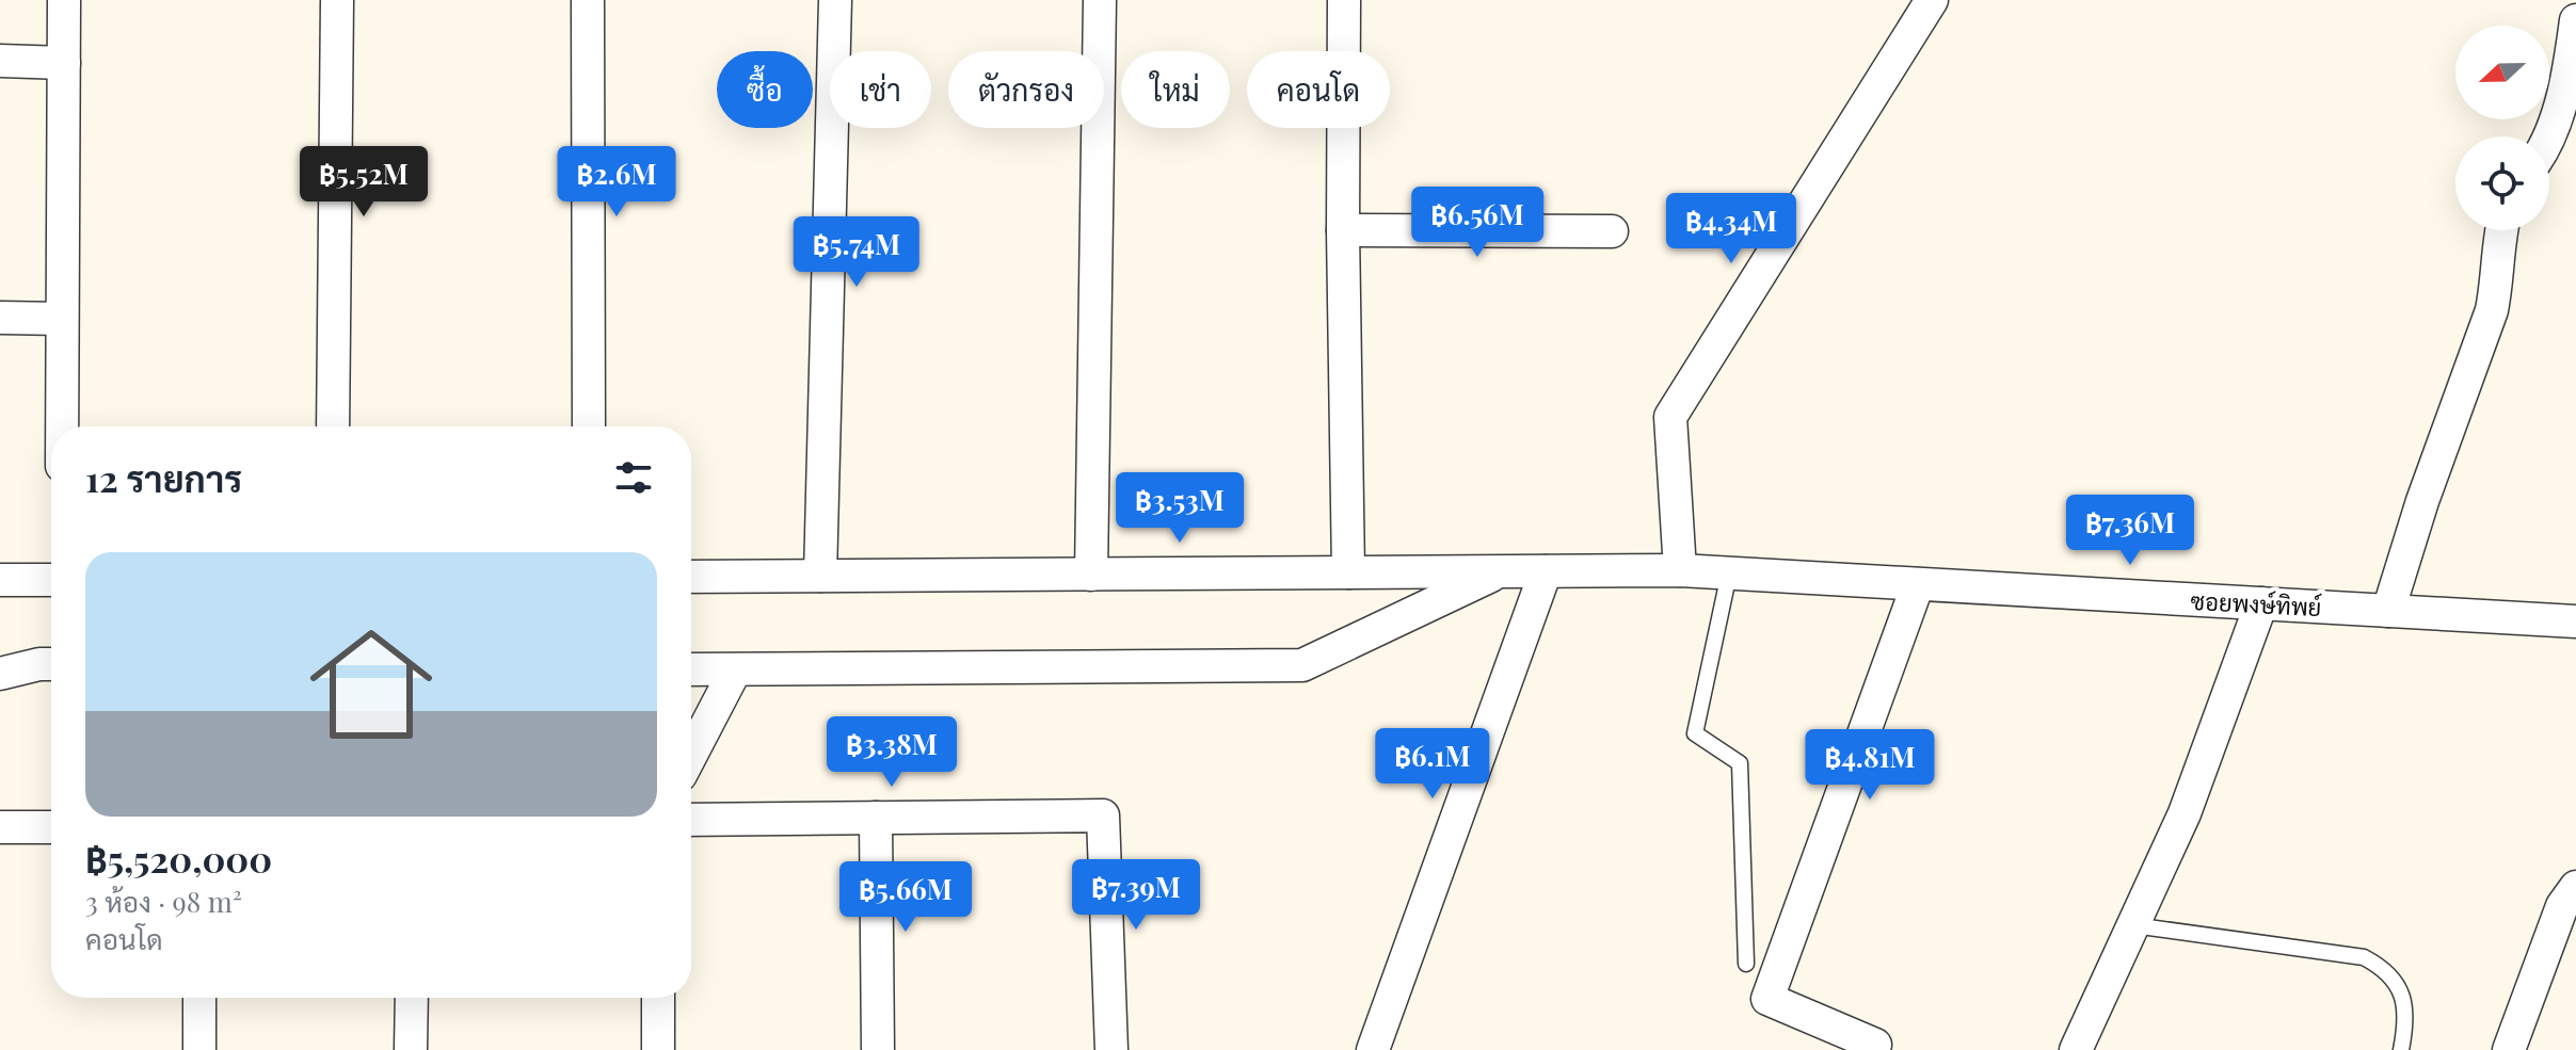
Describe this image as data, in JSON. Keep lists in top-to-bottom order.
{
  "streets": {
    "street": ["ซอยพงษ์ทิพย์"]
  },
  "north": "left",
  "page": {
    "chip": [
      "ซื้อ",
      "เช่า",
      "ตัวกรอง",
      "ใหม่",
      "คอนโด"
    ],
    "price": [
      "฿5.52M",
      "฿2.6M",
      "฿6.56M",
      "฿4.34M",
      "฿5.74M",
      "฿3.53M",
      "฿7.36M",
      "฿3.38M",
      "฿6.1M",
      "฿4.81M",
      "฿7.39M",
      "฿5.66M"
    ],
    "heading": "12 รายการ",
    "list": [
      {
        "name": "฿5,520,000",
        "note": "3 ห้อง · 98 m² · คอนโด"
      }
    ]
  }
}
